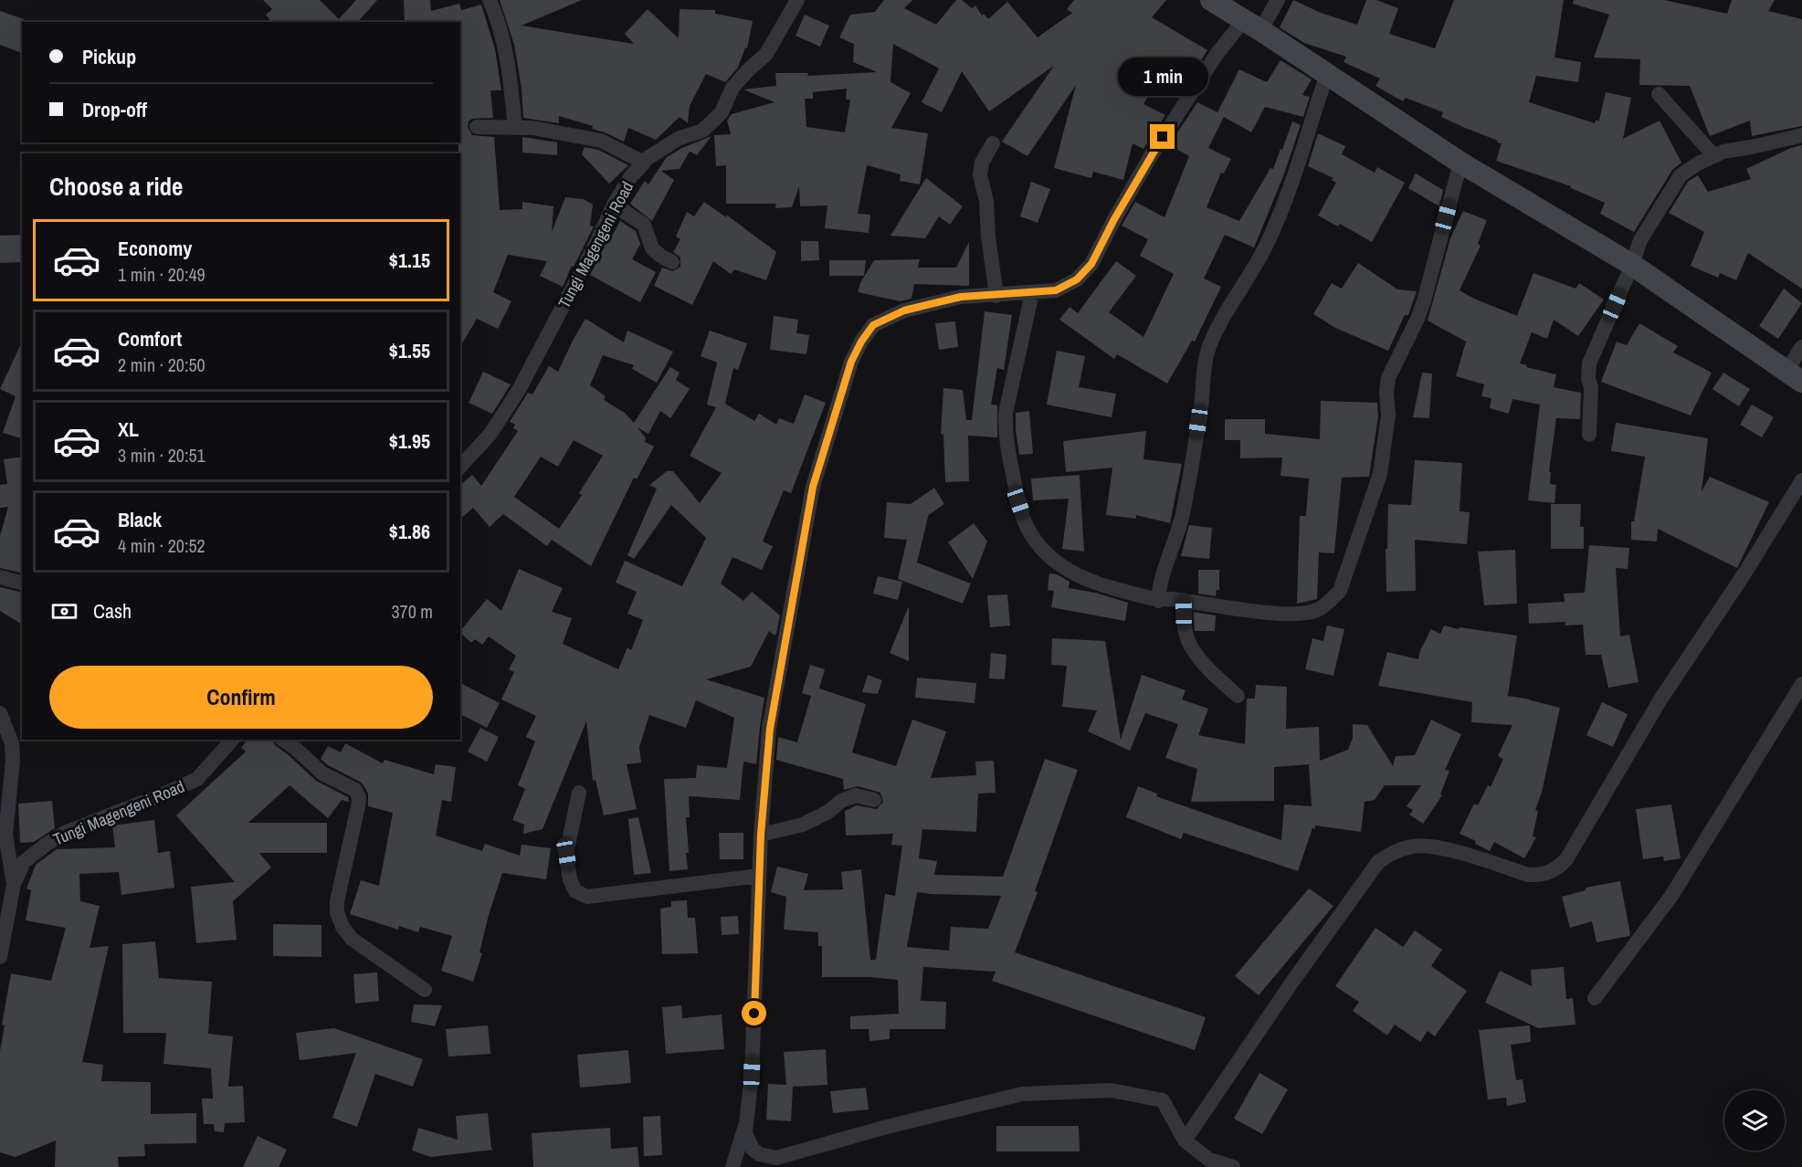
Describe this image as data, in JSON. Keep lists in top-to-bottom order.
{
  "streets": {
    "street": ["Tungi Magengeni Road"]
  },
  "page": {
    "banner": ["Pickup", "Drop-off"],
    "bubble": "1 min",
    "heading": "Choose a ride",
    "list": [
      {
        "name": "Economy",
        "note": "1 min · 20:49",
        "value": "$1.15"
      },
      {
        "name": "Comfort",
        "note": "2 min · 20:50",
        "value": "$1.55"
      },
      {
        "name": "XL",
        "note": "3 min · 20:51",
        "value": "$1.95"
      },
      {
        "name": "Black",
        "note": "4 min · 20:52",
        "value": "$1.86"
      }
    ],
    "pay": ["Cash", "370 m"],
    "buttons": "Confirm"
  }
}
